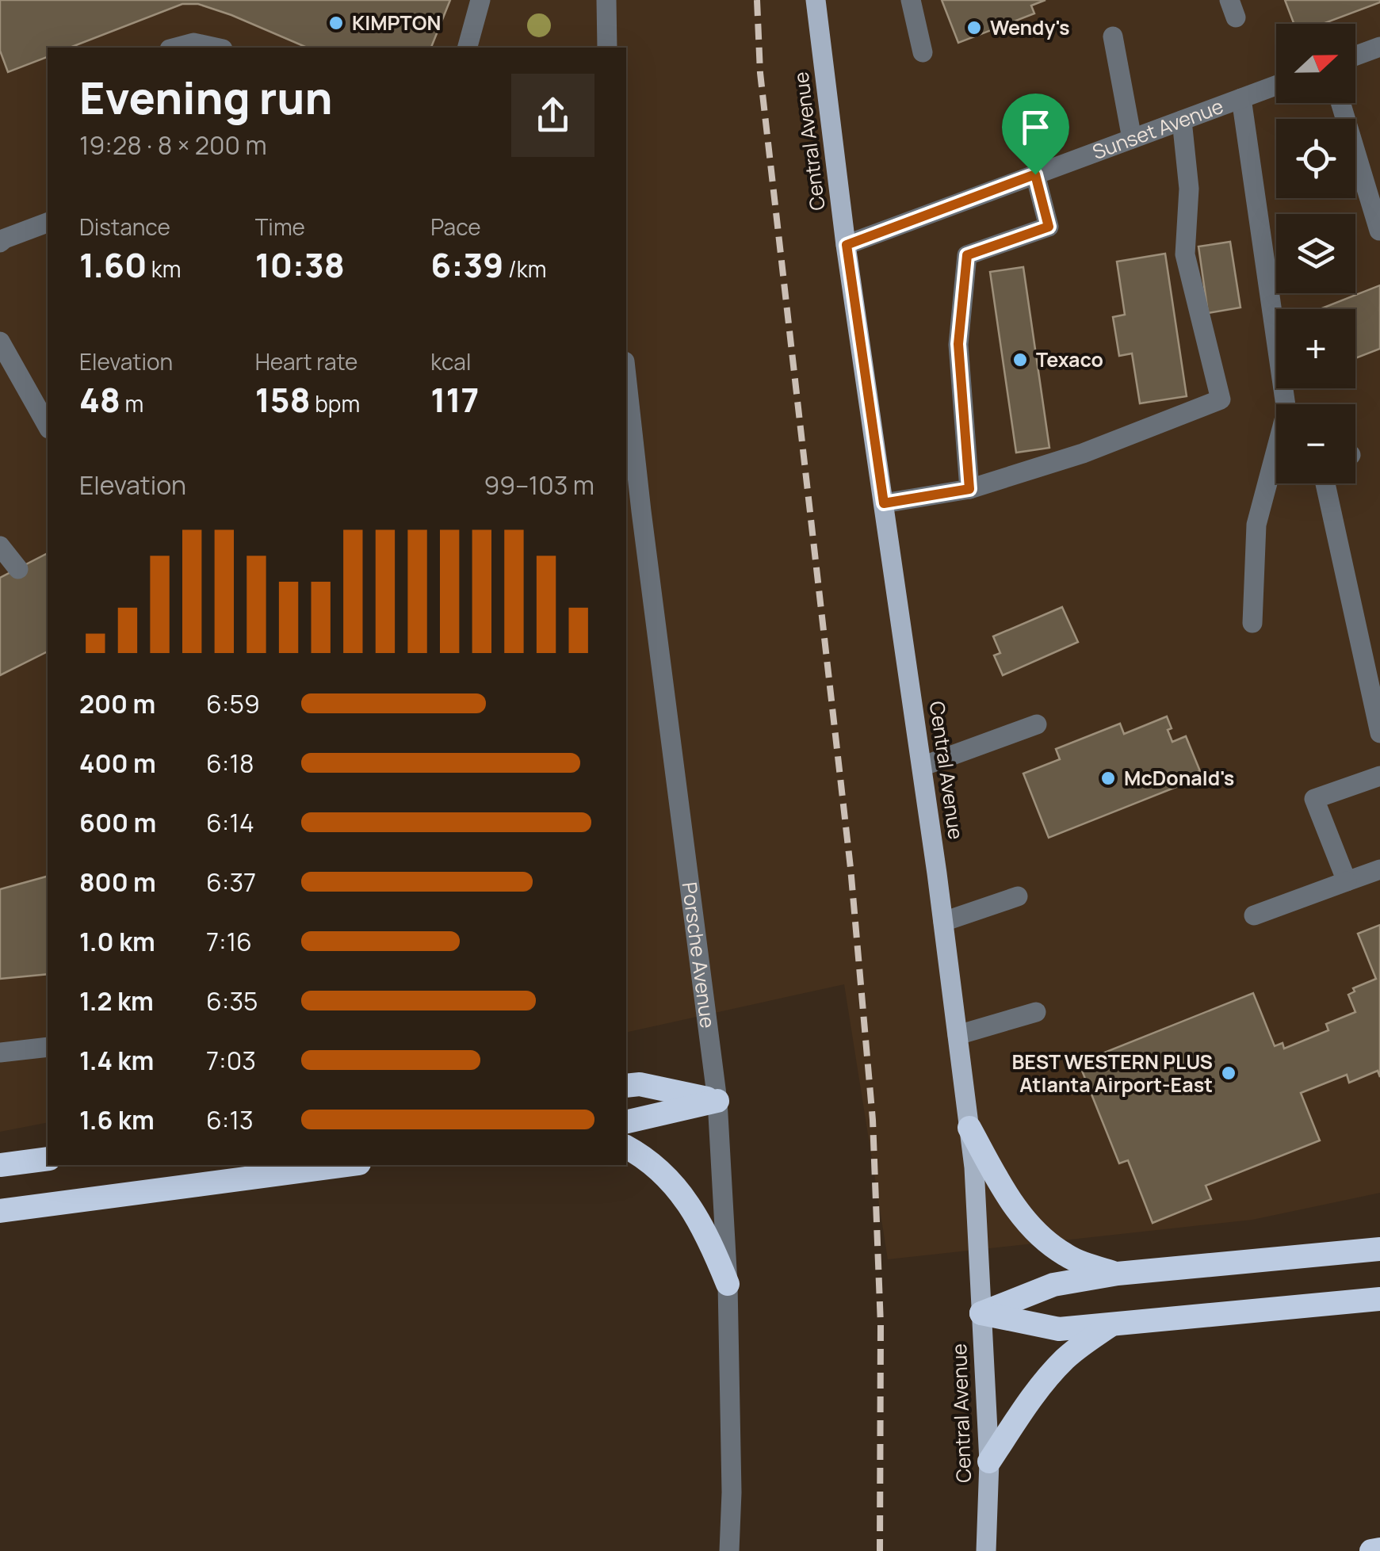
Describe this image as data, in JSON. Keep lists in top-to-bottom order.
{
  "streets": {
    "main road": ["Central Avenue"],
    "street": ["Sunset Avenue", "Porsche Avenue"]
  },
  "crossings": [
    ["Sunset Avenue", "Central Avenue"]
  ],
  "places": [
    "KIMPTON",
    "Wendy's",
    "Texaco",
    "McDonald's",
    "BEST WESTERN PLUS Atlanta Airport-East"
  ],
  "north": "right",
  "page": {
    "map_buttons": ["+", "−"],
    "heading": ["Evening run", "19:28 · 8 × 200 m"],
    "stats": [
      ["Distance", "1.60 km"],
      ["Time", "10:38"],
      ["Pace", "6:39 /km"],
      ["Elevation", "48 m"],
      ["Heart rate", "158 bpm"],
      ["kcal", "117"]
    ],
    "chart": ["Elevation", "99–103 m"],
    "list": [
      {
        "name": "200 m",
        "note": "6:59"
      },
      {
        "name": "400 m",
        "note": "6:18"
      },
      {
        "name": "600 m",
        "note": "6:14"
      },
      {
        "name": "800 m",
        "note": "6:37"
      },
      {
        "name": "1.0 km",
        "note": "7:16"
      },
      {
        "name": "1.2 km",
        "note": "6:35"
      },
      {
        "name": "1.4 km",
        "note": "7:03"
      },
      {
        "name": "1.6 km",
        "note": "6:13"
      }
    ]
  }
}
